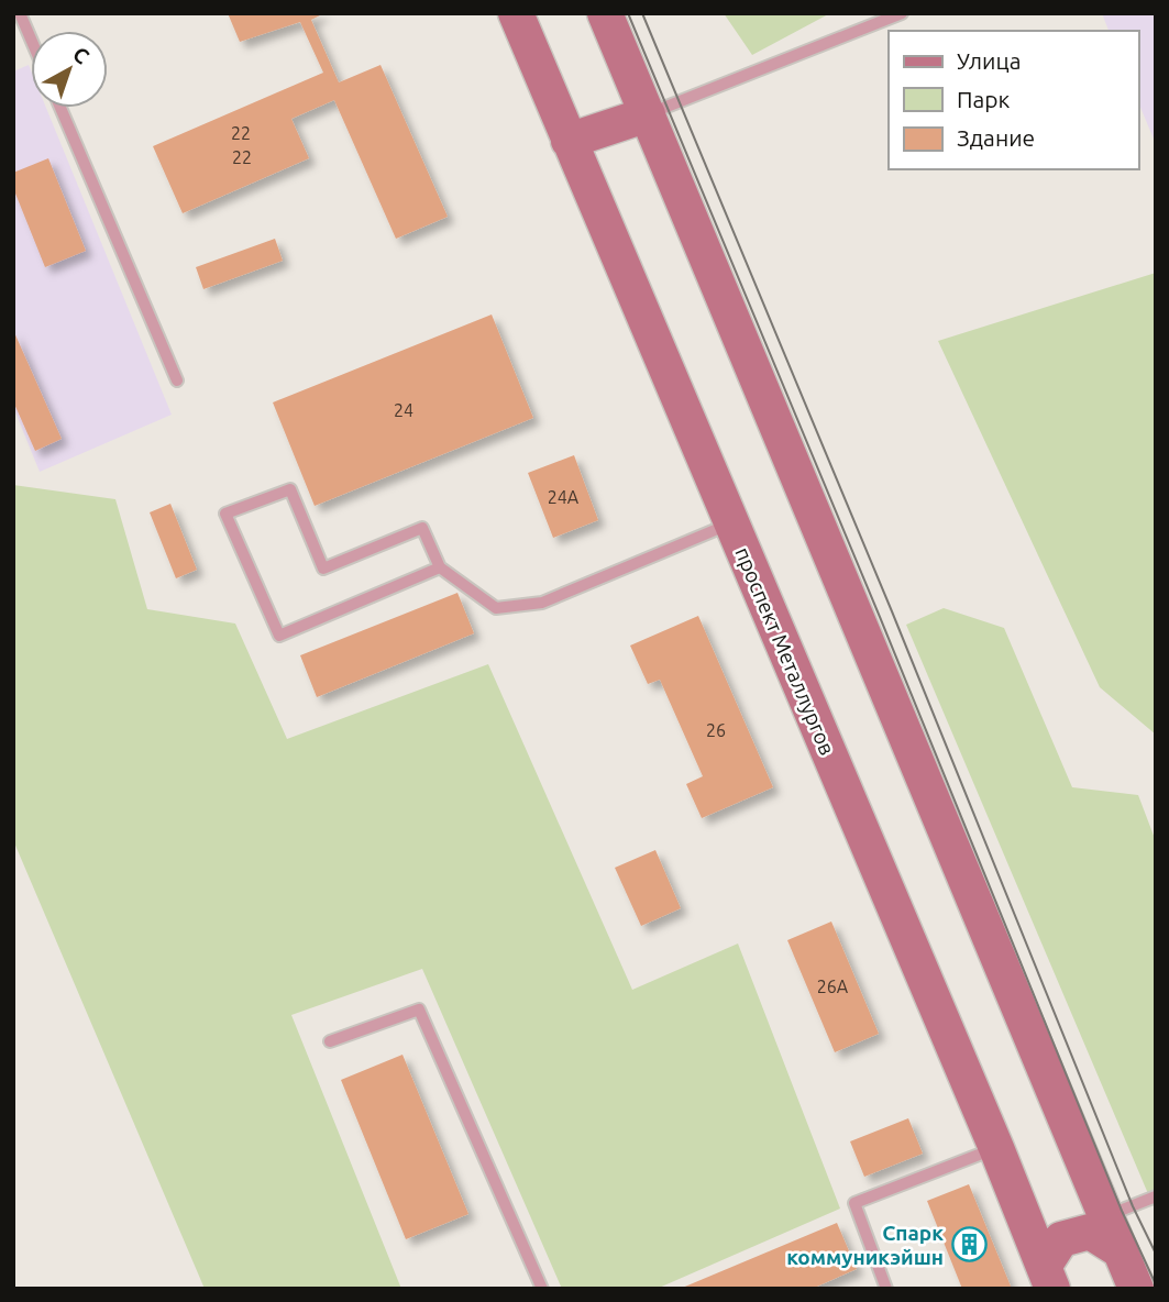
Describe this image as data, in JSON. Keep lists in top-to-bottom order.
{
  "streets": {
    "street": ["проспект Металлургов"]
  },
  "places": {
    "building": ["Спарк коммуникэйшн"]
  },
  "house_numbers": [
    "22",
    "22",
    "24",
    "24А",
    "26",
    "26А"
  ],
  "legend": ["Улица", "Парк", "Здание"],
  "north": "top right"
}
